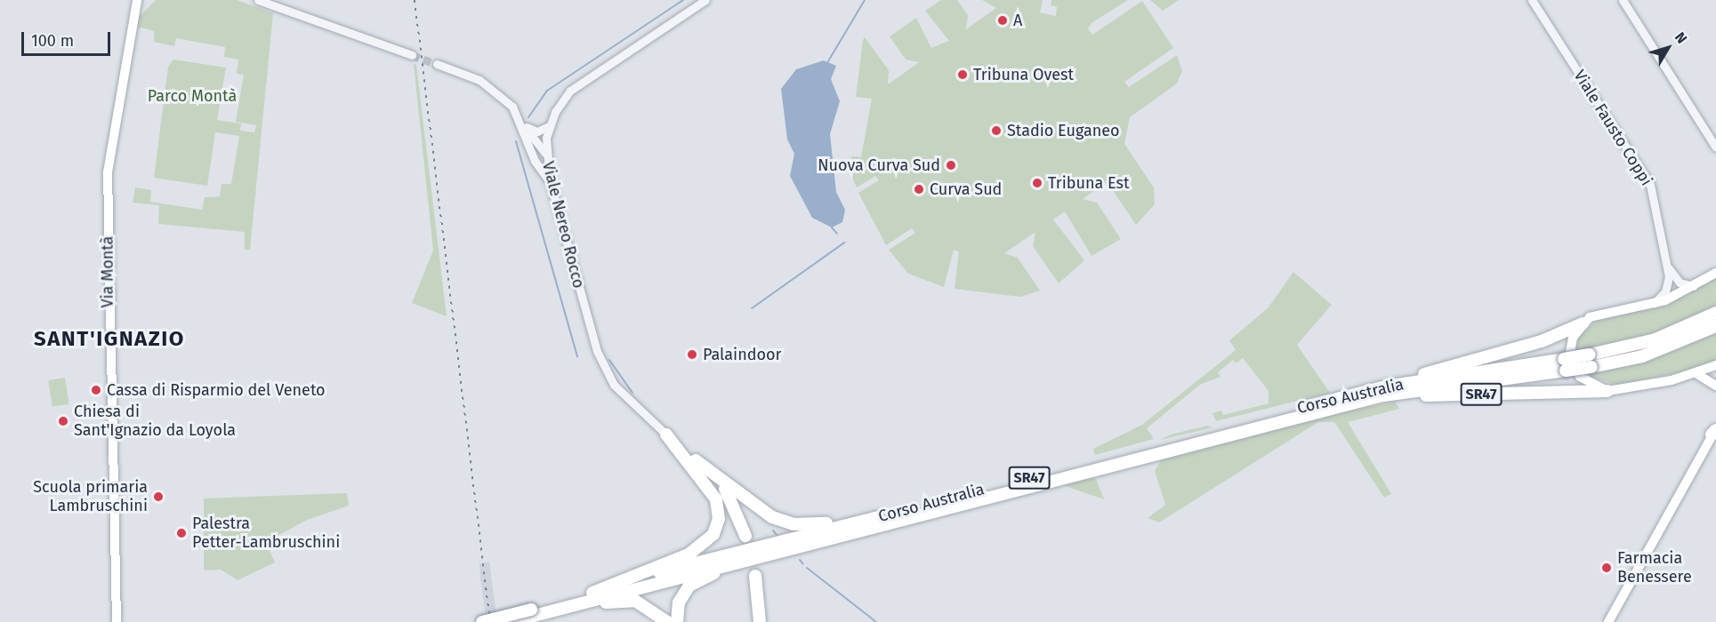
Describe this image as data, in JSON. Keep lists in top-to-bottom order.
{
  "streets": {
    "highway": ["SR47", "Corso Australia"],
    "main road": ["Via Montà"],
    "street": ["Viale Fausto Coppi", "Viale Nereo Rocco"]
  },
  "crossings": [
    ["SR47", "Corso Australia"]
  ],
  "districts": ["SANT'IGNAZIO"],
  "parks": ["Parco Montà"],
  "places": [
    "A",
    "Tribuna Ovest",
    "Stadio Euganeo",
    "Nuova Curva Sud",
    "Tribuna Est",
    "Curva Sud",
    "Palaindoor",
    "Cassa di Risparmio del Veneto",
    "Chiesa di Sant'Ignazio da Loyola",
    "Scuola primaria Lambruschini",
    "Palestra Petter-Lambruschini",
    "Farmacia Benessere"
  ],
  "scale_bar": "100 m",
  "north": "top right"
}
